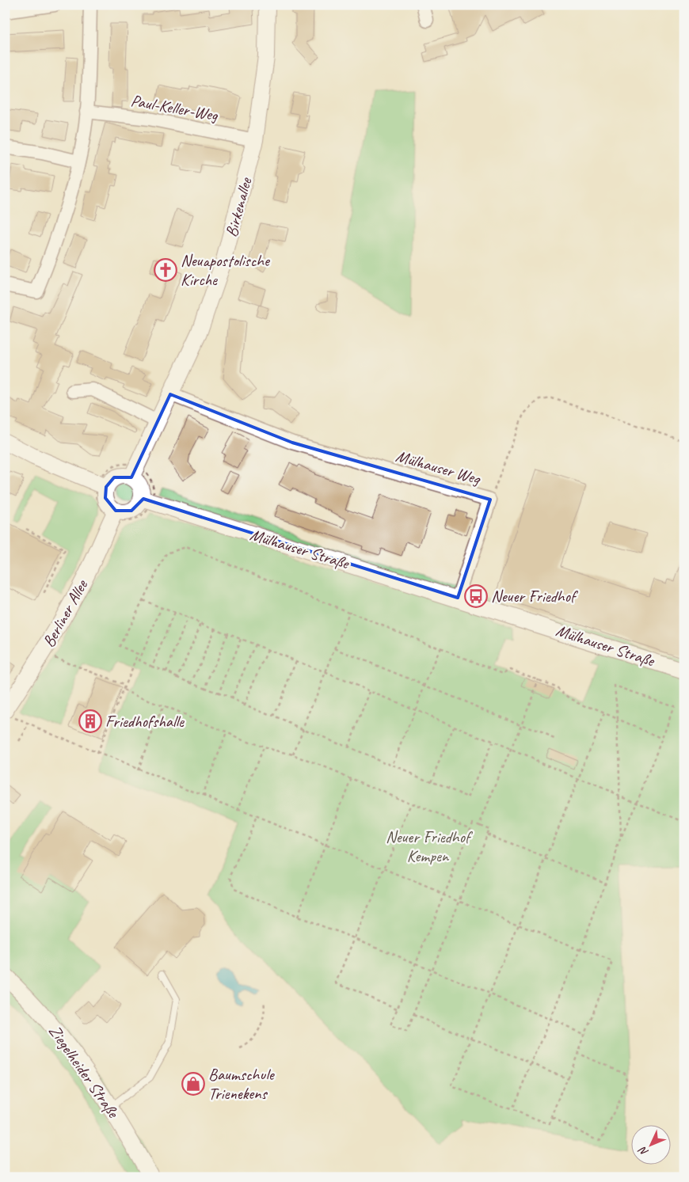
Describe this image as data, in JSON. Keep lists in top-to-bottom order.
{
  "streets": {
    "street": [
      "Paul-Keller-Weg",
      "Birkenallee",
      "Mülhauser Weg",
      "Mülhauser Straße",
      "Berliner Allee",
      "Ziegelheider Straße"
    ]
  },
  "crossings": [
    ["Paul-Keller-Weg", "Birkenallee"],
    ["Birkenallee", "Mülhauser Weg"]
  ],
  "parks": ["Neuer Friedhof Kempen"],
  "places": {
    "church": ["Neuapostolische Kirche"],
    "bus stop": ["Neuer Friedhof"],
    "building": ["Friedhofshalle"],
    "shop": ["Baumschule Trienekens"]
  },
  "north": "bottom left"
}
